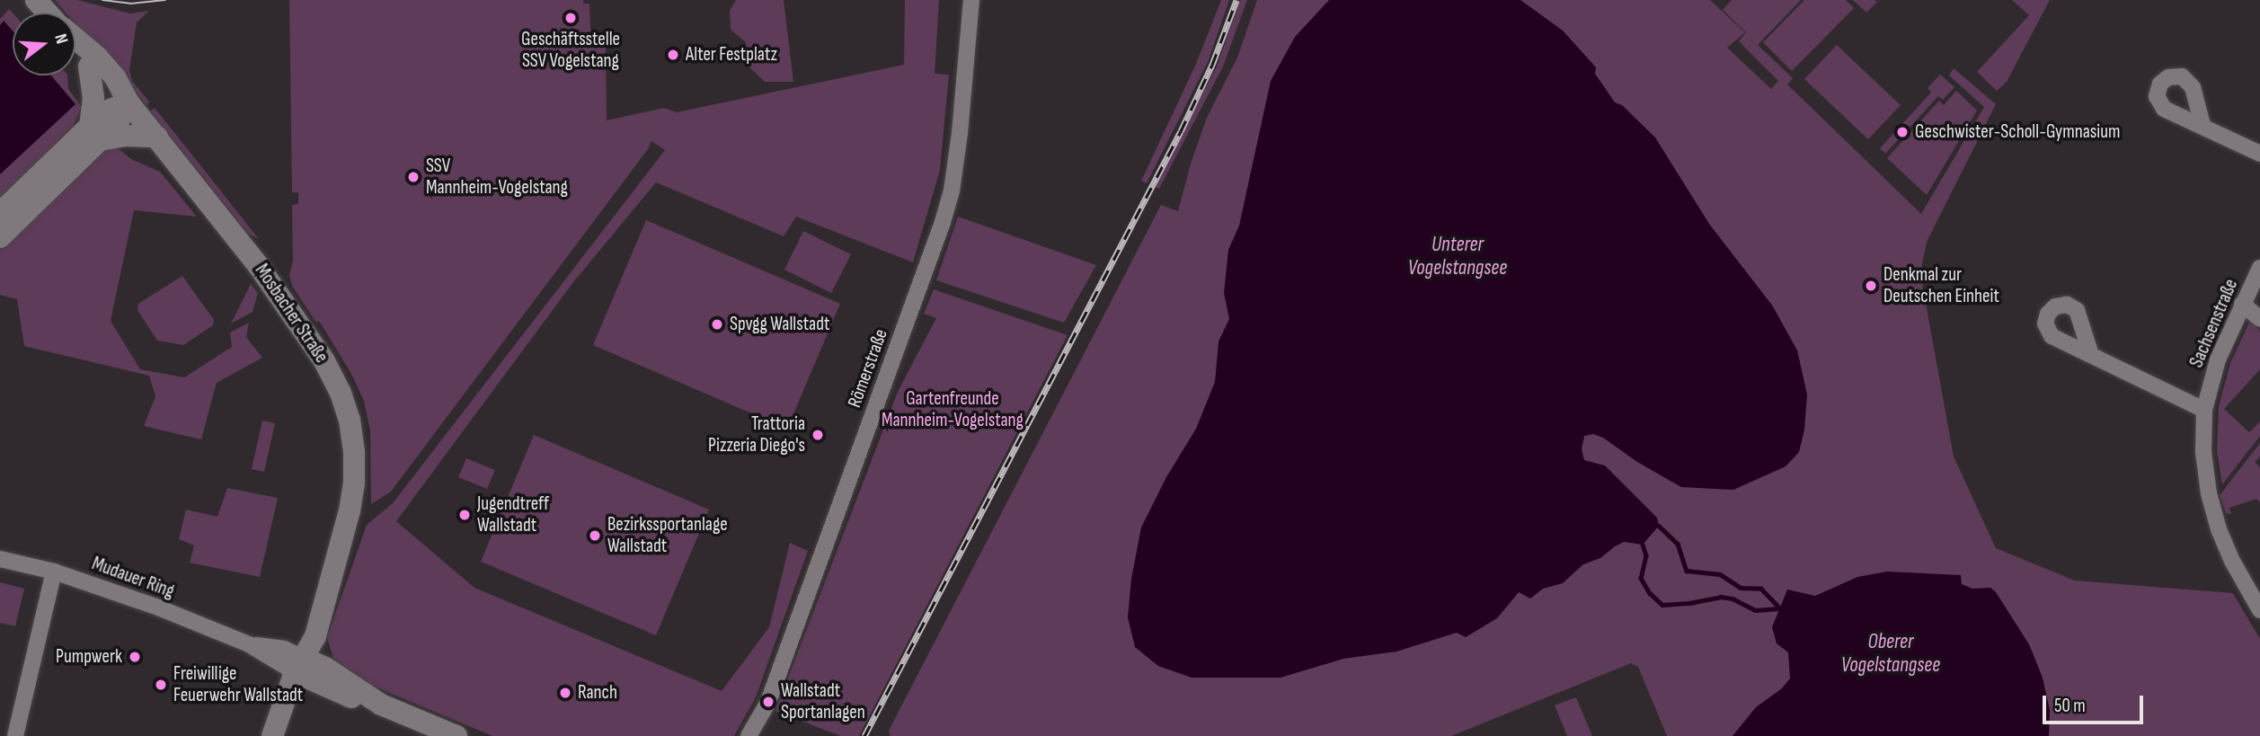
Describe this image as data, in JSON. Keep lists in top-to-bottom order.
{
  "streets": {
    "street": [
      "Mosbacher Straße",
      "Sachsenstraße",
      "Römerstraße",
      "Mudauer Ring"
    ]
  },
  "crossings": [
    ["Mosbacher Straße", "Mudauer Ring"]
  ],
  "water": ["Unterer Vogelstangsee", "Oberer Vogelstangsee"],
  "parks": ["Gartenfreunde Mannheim-Vogelstang"],
  "places": [
    "Geschäftsstelle SSV Vogelstang",
    "Alter Festplatz",
    "Geschwister-Scholl-Gymnasium",
    "SSV Mannheim-Vogelstang",
    "Denkmal zur Deutschen Einheit",
    "Spvgg Wallstadt",
    "Trattoria Pizzeria Diego's",
    "Jugendtreff Wallstadt",
    "Bezirkssportanlage Wallstadt",
    "Pumpwerk",
    "Freiwillige Feuerwehr Wallstadt",
    "Ranch",
    "Wallstadt Sportanlagen"
  ],
  "scale_bar": "50 m",
  "north": "right"
}
